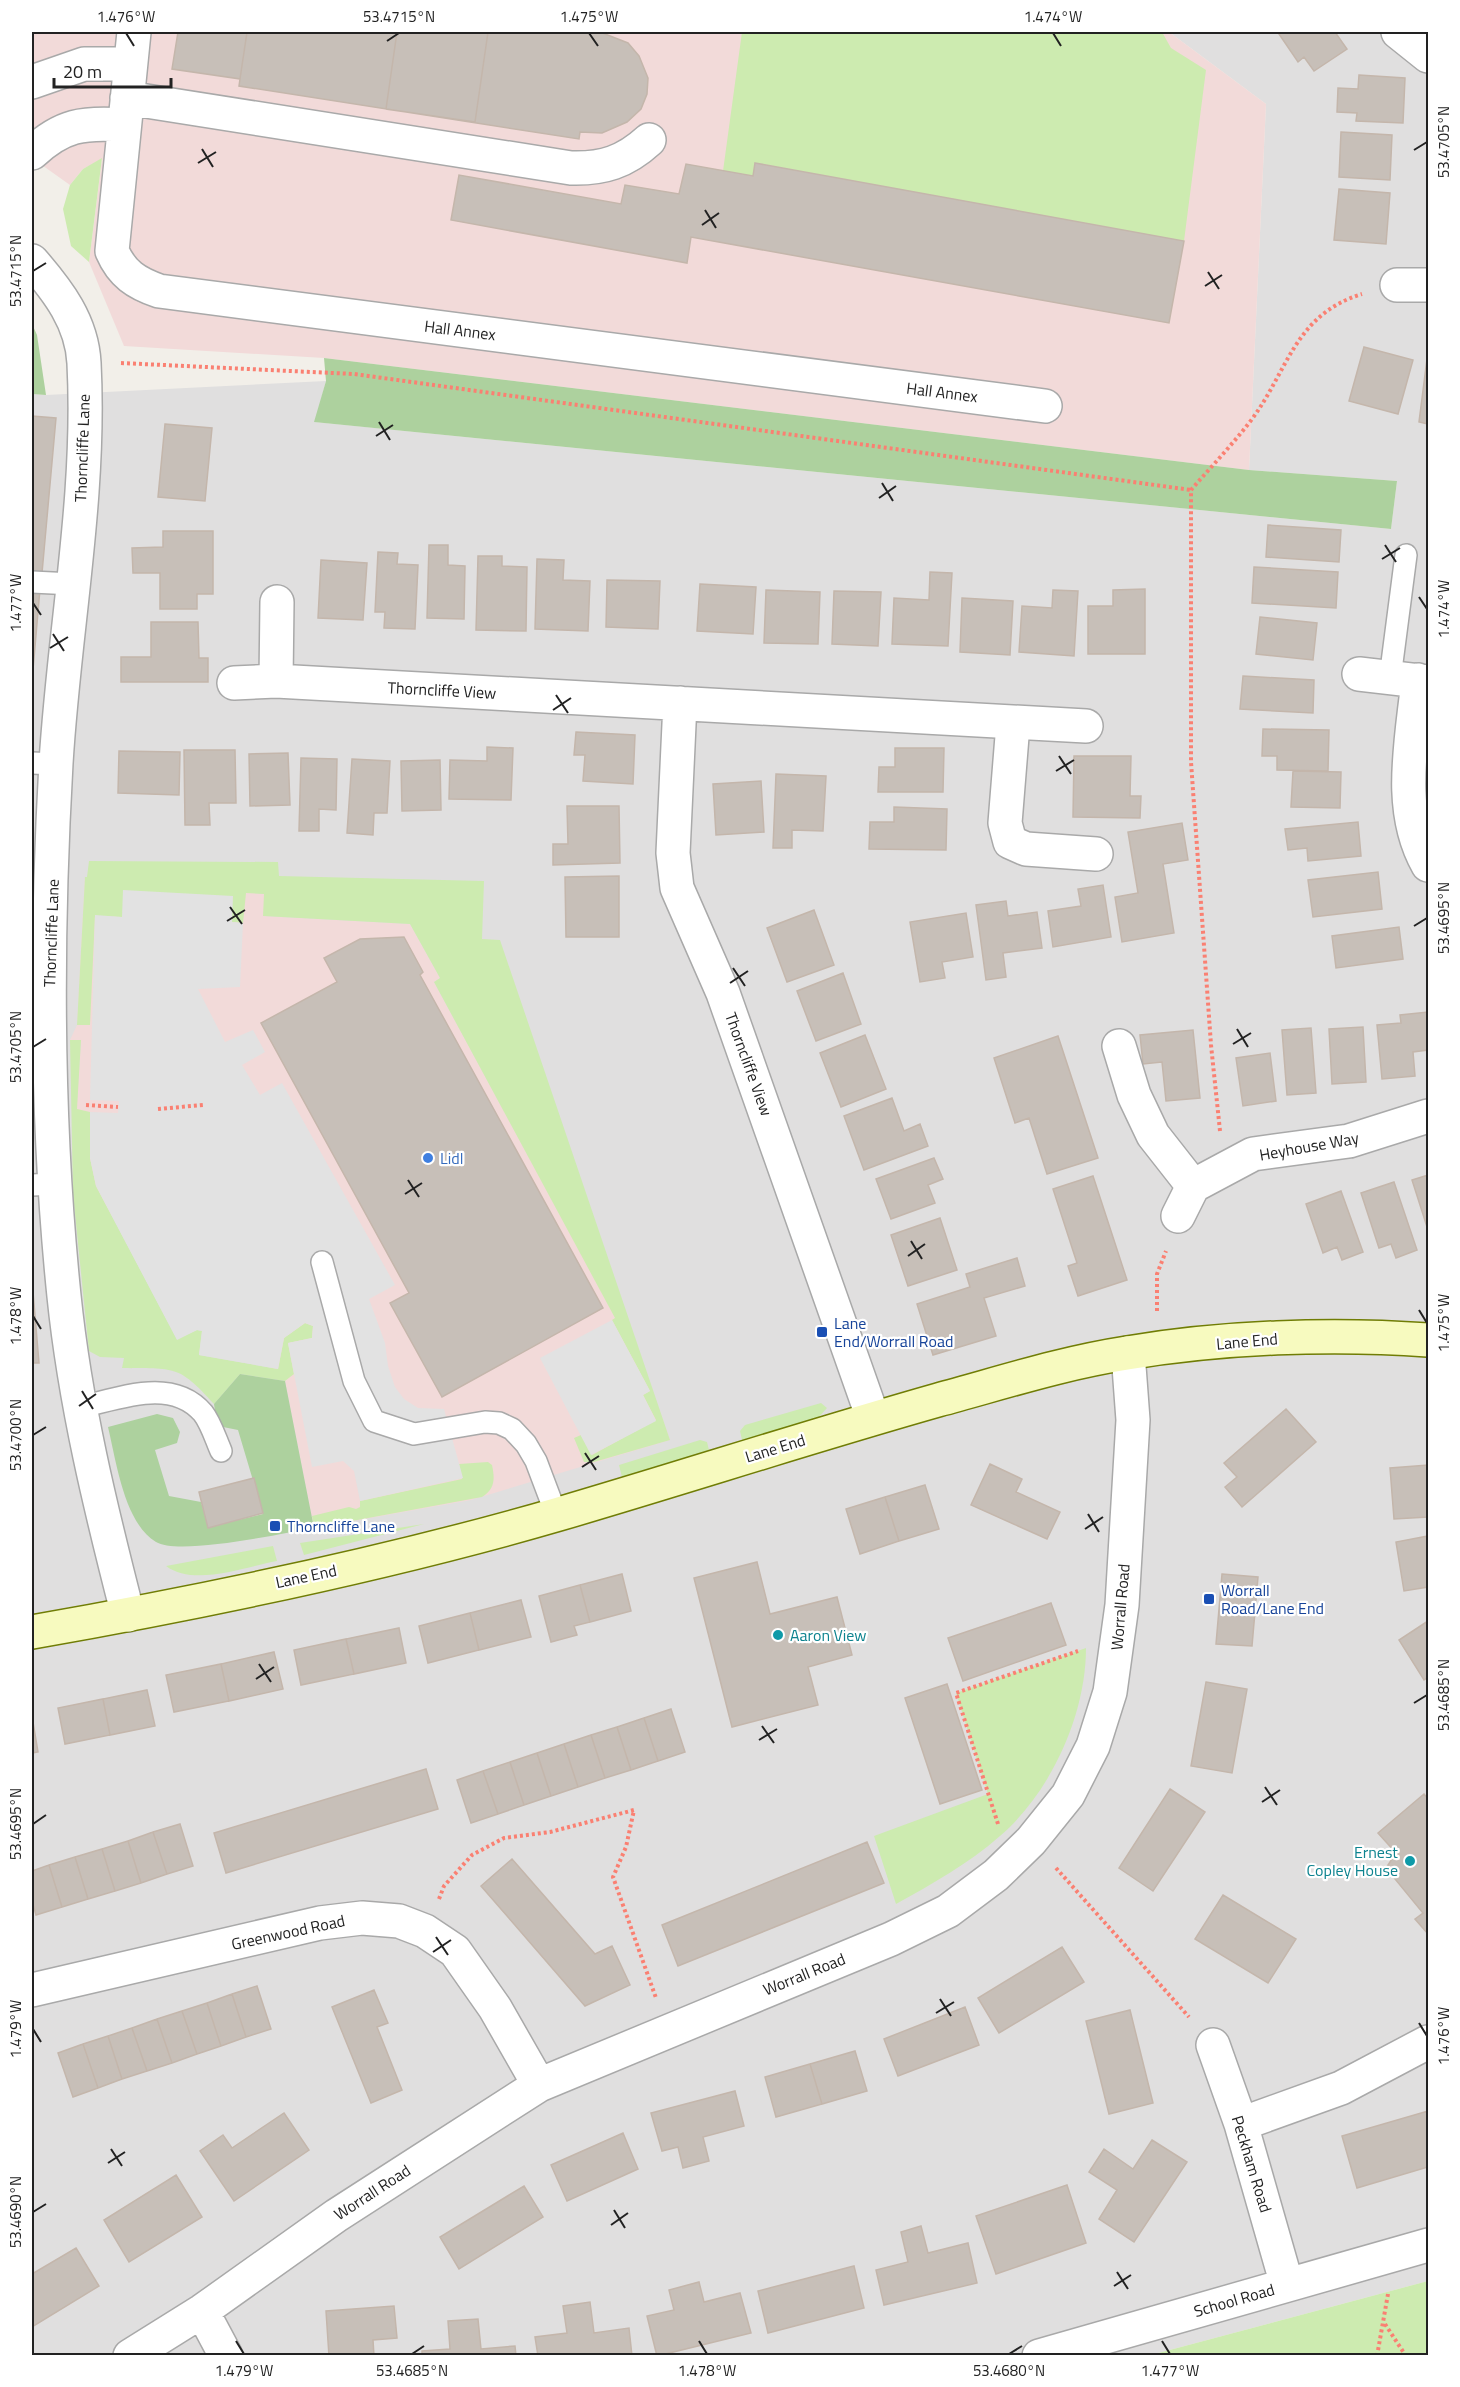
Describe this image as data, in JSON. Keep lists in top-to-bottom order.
{
  "streets": {
    "street": [
      "Hall Annex",
      "Thorncliffe Lane",
      "Thorncliffe View",
      "Heyhouse Way",
      "Lane End",
      "Worrall Road",
      "Greenwood Road",
      "Peckham Road",
      "School Road"
    ]
  },
  "crossings": [
    ["Thorncliffe Lane", "Lane End"],
    ["Thorncliffe View", "Lane End"],
    ["Lane End", "Worrall Road"],
    ["Worrall Road", "Greenwood Road"],
    ["Peckham Road", "School Road"]
  ],
  "places": {
    "other": ["Lidl", "Aaron View", "Ernest Copley House"],
    "transit": ["Lane End/Worrall Road", "Thorncliffe Lane", "Worrall Road/Lane End"]
  },
  "scale_bar": "20 m",
  "coordinates": [
    "1.476°W",
    "53.4715°N",
    "1.475°W",
    "1.474°W",
    "53.4705°N",
    "1.477°W",
    "53.4695°N",
    "1.478°W",
    "53.4700°N",
    "53.4685°N",
    "1.479°W",
    "53.4690°N",
    "53.4680°N"
  ]
}
